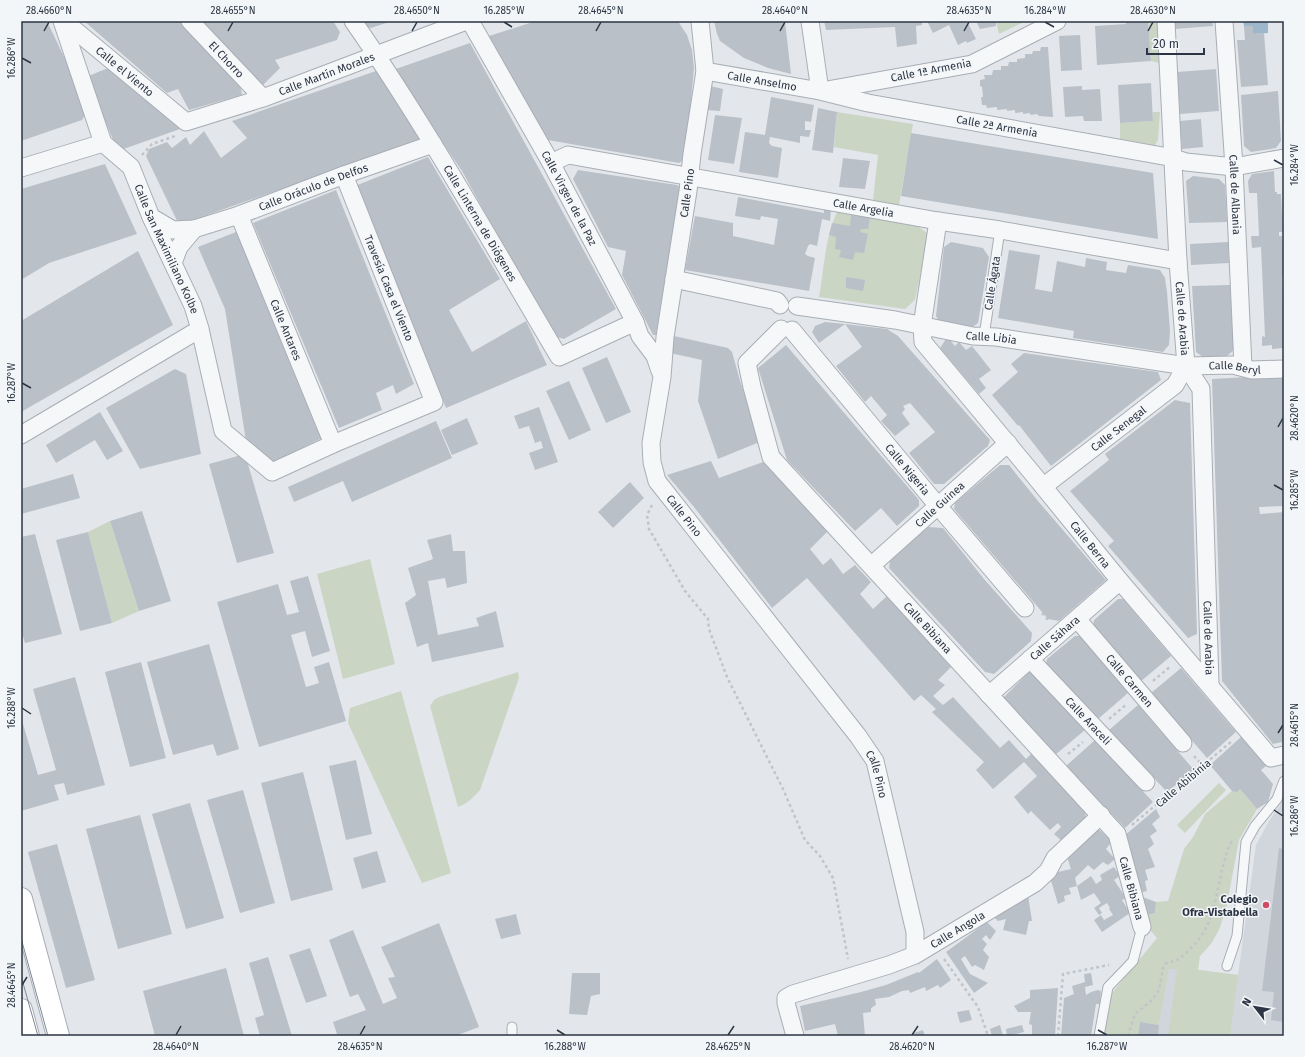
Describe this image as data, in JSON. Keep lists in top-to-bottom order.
{
  "streets": {
    "street": [
      "El Chorro",
      "Calle 1ª Armenia",
      "Calle el Viento",
      "Calle Martín Morales",
      "Calle Anselmo",
      "Calle 2ª Armenia",
      "Calle Oráculo de Delfos",
      "Calle Pino",
      "Calle de Albania",
      "Calle Virgen de la Paz",
      "Calle Argelia",
      "Calle Linterna de Diógenes",
      "Calle San Maximiliano Kolbe",
      "Travesía Casa el Viento",
      "Calle de Arabia",
      "Calle Antares",
      "Calle Libia",
      "Calle Beryl",
      "Calle Senegal",
      "Calle Nigeria",
      "Calle Guinea",
      "Calle Berna",
      "Calle Bibiana",
      "Calle Sáhara",
      "Calle Carmen",
      "Calle Araceli",
      "Calle Angola"
    ],
    "lane": ["Calle Ágata"],
    "path": ["Calle Abibinia"]
  },
  "crossings": [
    ["El Chorro", "Calle Martín Morales"],
    ["Calle 1ª Armenia", "Calle Anselmo"],
    ["Calle 1ª Armenia", "Calle 2ª Armenia"],
    ["Calle el Viento", "Calle Martín Morales"],
    ["Calle el Viento", "Calle San Maximiliano Kolbe"],
    ["Calle Martín Morales", "Calle Linterna de Diógenes"],
    ["Calle Anselmo", "Calle 2ª Armenia"],
    ["Calle Anselmo", "Calle Pino"],
    ["Calle 2ª Armenia", "Calle de Albania"],
    ["Calle 2ª Armenia", "Calle de Arabia"],
    ["Calle Oráculo de Delfos", "Calle Linterna de Diógenes"],
    ["Calle Oráculo de Delfos", "Calle San Maximiliano Kolbe"],
    ["Calle Oráculo de Delfos", "Travesía Casa el Viento"],
    ["Calle Oráculo de Delfos", "Calle Antares"],
    ["Calle Pino", "Calle Virgen de la Paz"],
    ["Calle Pino", "Calle Argelia"],
    ["Calle Pino", "Calle Angola"],
    ["Calle de Albania", "Calle Beryl"],
    ["Calle Virgen de la Paz", "Calle Argelia"],
    ["Calle Virgen de la Paz", "Calle Linterna de Diógenes"],
    ["Calle Argelia", "Calle Ágata"],
    ["Calle Argelia", "Calle de Arabia"],
    ["Calle Argelia", "Calle Berna"],
    ["Calle San Maximiliano Kolbe", "Travesía Casa el Viento"],
    ["Calle San Maximiliano Kolbe", "Calle Antares"],
    ["Calle Ágata", "Calle Libia"],
    ["Travesía Casa el Viento", "Calle Antares"],
    ["Calle de Arabia", "Calle Libia"],
    ["Calle de Arabia", "Calle Beryl"],
    ["Calle de Arabia", "Calle Senegal"],
    ["Calle de Arabia", "Calle Berna"],
    ["Calle Libia", "Calle Beryl"],
    ["Calle Libia", "Calle Senegal"],
    ["Calle Libia", "Calle Nigeria"],
    ["Calle Libia", "Calle Berna"],
    ["Calle Libia", "Calle Bibiana"],
    ["Calle Beryl", "Calle Senegal"],
    ["Calle Senegal", "Calle Berna"],
    ["Calle Nigeria", "Calle Guinea"],
    ["Calle Nigeria", "Calle Bibiana"],
    ["Calle Guinea", "Calle Berna"],
    ["Calle Guinea", "Calle Bibiana"],
    ["Calle Berna", "Calle Sáhara"],
    ["Calle Berna", "Calle Abibinia"],
    ["Calle Bibiana", "Calle Sáhara"],
    ["Calle Bibiana", "Calle Abibinia"],
    ["Calle Bibiana", "Calle Angola"],
    ["Calle Sáhara", "Calle Carmen"],
    ["Calle Sáhara", "Calle Araceli"]
  ],
  "places": ["Colegio Ofra-Vistabella"],
  "scale_bar": "20 m",
  "north": "top left",
  "coordinates": [
    "28.4660°N",
    "28.4655°N",
    "28.4650°N",
    "16.285°W",
    "28.4645°N",
    "28.4640°N",
    "28.4635°N",
    "16.284°W",
    "28.4630°N",
    "16.286°W",
    "16.287°W",
    "28.4620°N",
    "16.288°W",
    "28.4615°N",
    "28.4625°N"
  ]
}
